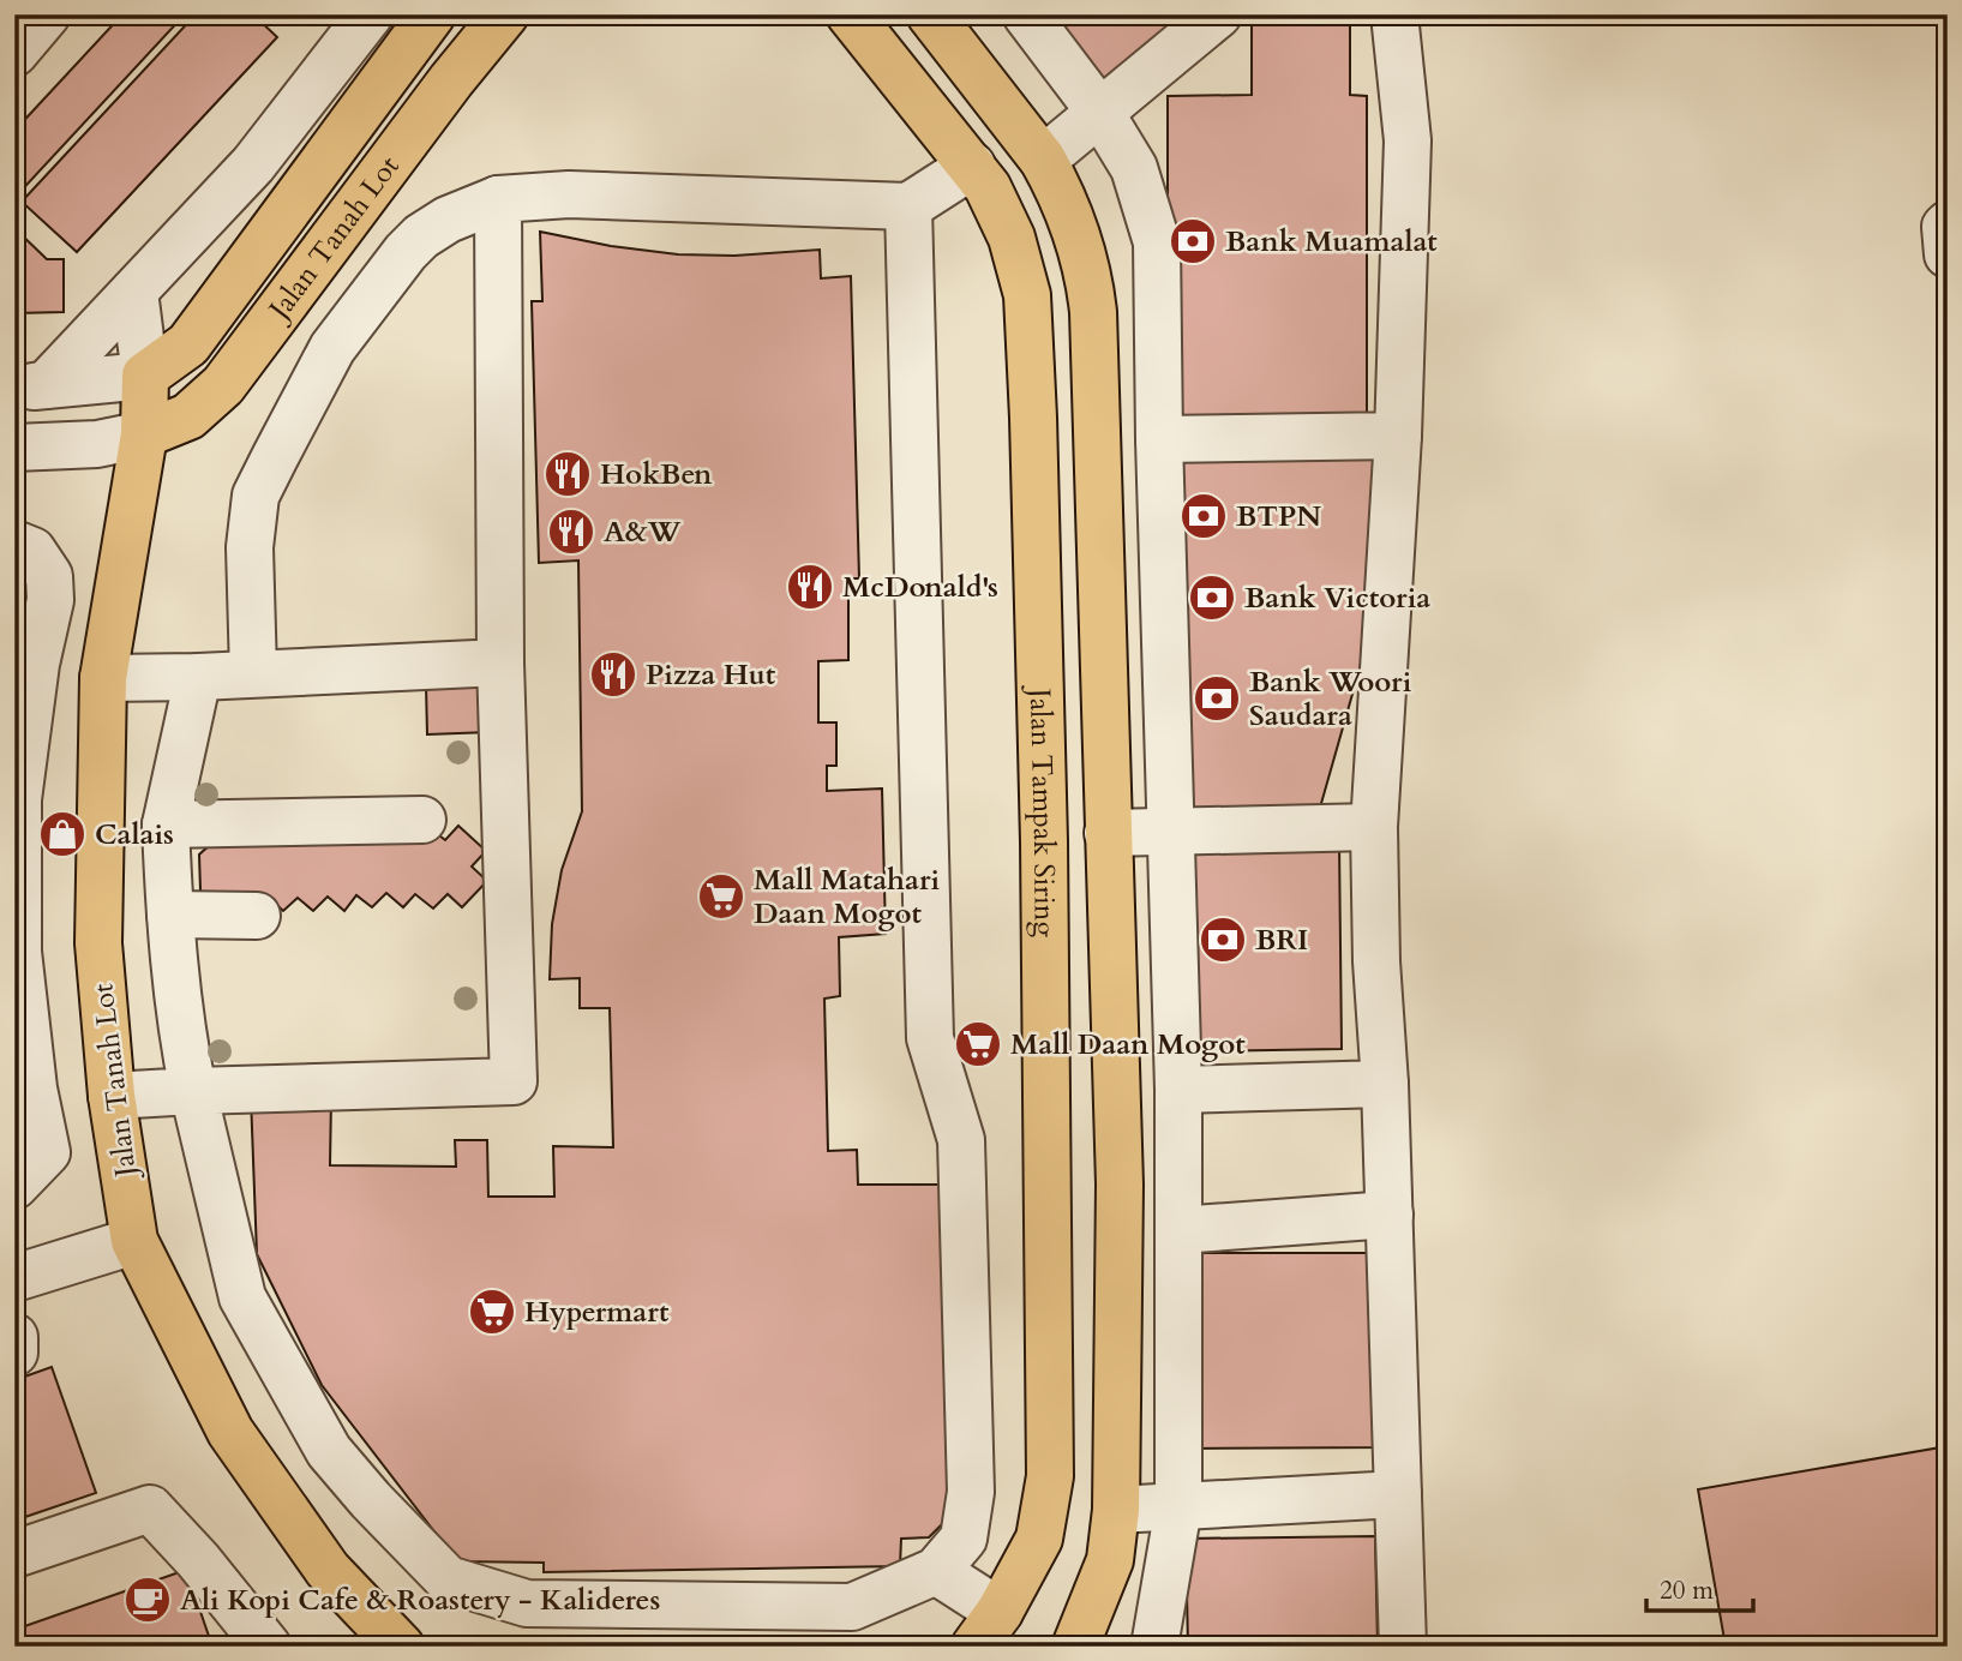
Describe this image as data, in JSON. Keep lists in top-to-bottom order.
{
  "streets": {
    "main road": ["Jalan Tanah Lot", "Jalan Tampak Siring"]
  },
  "places": {
    "bank": [
      "Bank Muamalat",
      "BTPN",
      "Bank Victoria",
      "Bank Woori Saudara",
      "BRI"
    ],
    "restaurant": [
      "HokBen",
      "A&W",
      "McDonald's",
      "Pizza Hut"
    ],
    "shop": ["Calais"],
    "supermarket": ["Mall Matahari Daan Mogot", "Mall Daan Mogot", "Hypermart"],
    "cafe": ["Ali Kopi Cafe & Roastery - Kalideres"]
  },
  "scale_bar": "20 m"
}
